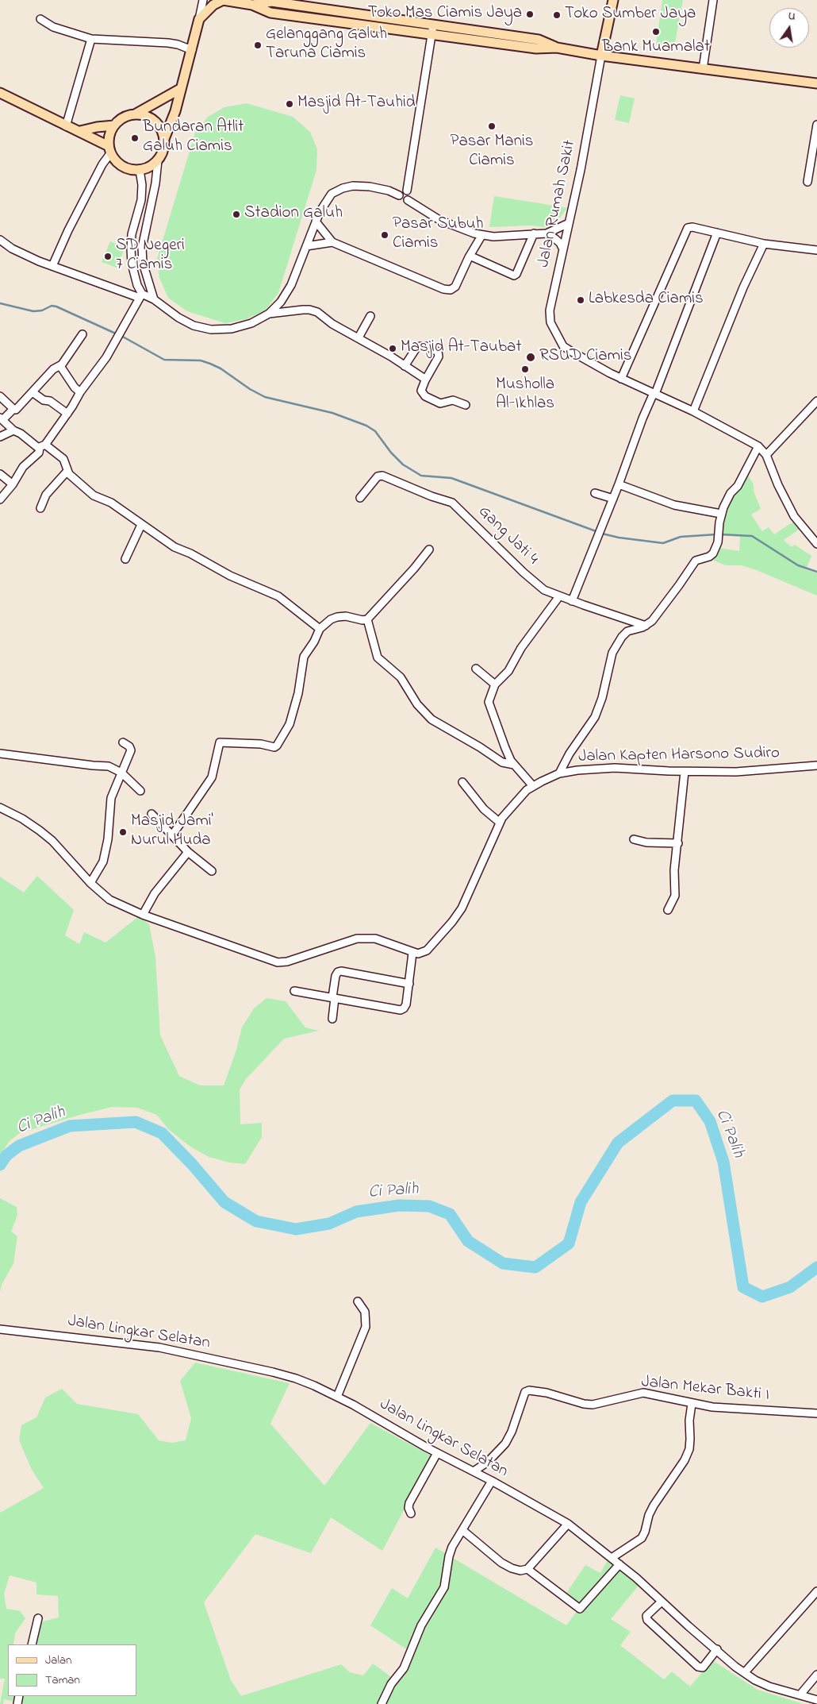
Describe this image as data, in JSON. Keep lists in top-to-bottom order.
{
  "streets": {
    "main road": ["Jalan Rumah Sakit"],
    "street": [
      "Gang Jati 4",
      "Jalan Kapten Harsono Sudiro",
      "Jalan Lingkar Selatan",
      "Jalan Mekar Bakti I"
    ]
  },
  "crossings": [
    ["Jalan Lingkar Selatan", "Jalan Mekar Bakti I"]
  ],
  "water": ["Ci Palih"],
  "places": [
    "Toko Mas Ciamis Jaya",
    "Toko Sumber Jaya",
    "Bank Muamalat",
    "Gelanggang Galuh Taruna Ciamis",
    "Masjid At-Tauhid",
    "Pasar Manis Ciamis",
    "Bundaran Atlit Galuh Ciamis",
    "Stadion Galuh",
    "Pasar Subuh Ciamis",
    "SD Negeri 7 Ciamis",
    "Labkesda Ciamis",
    "Masjid At-Taubat",
    "RSUD Ciamis",
    "Musholla Al-Ikhlas",
    "Masjid Jami' Nurul Huda"
  ],
  "legend": ["Jalan", "Taman"],
  "north": "top"
}
